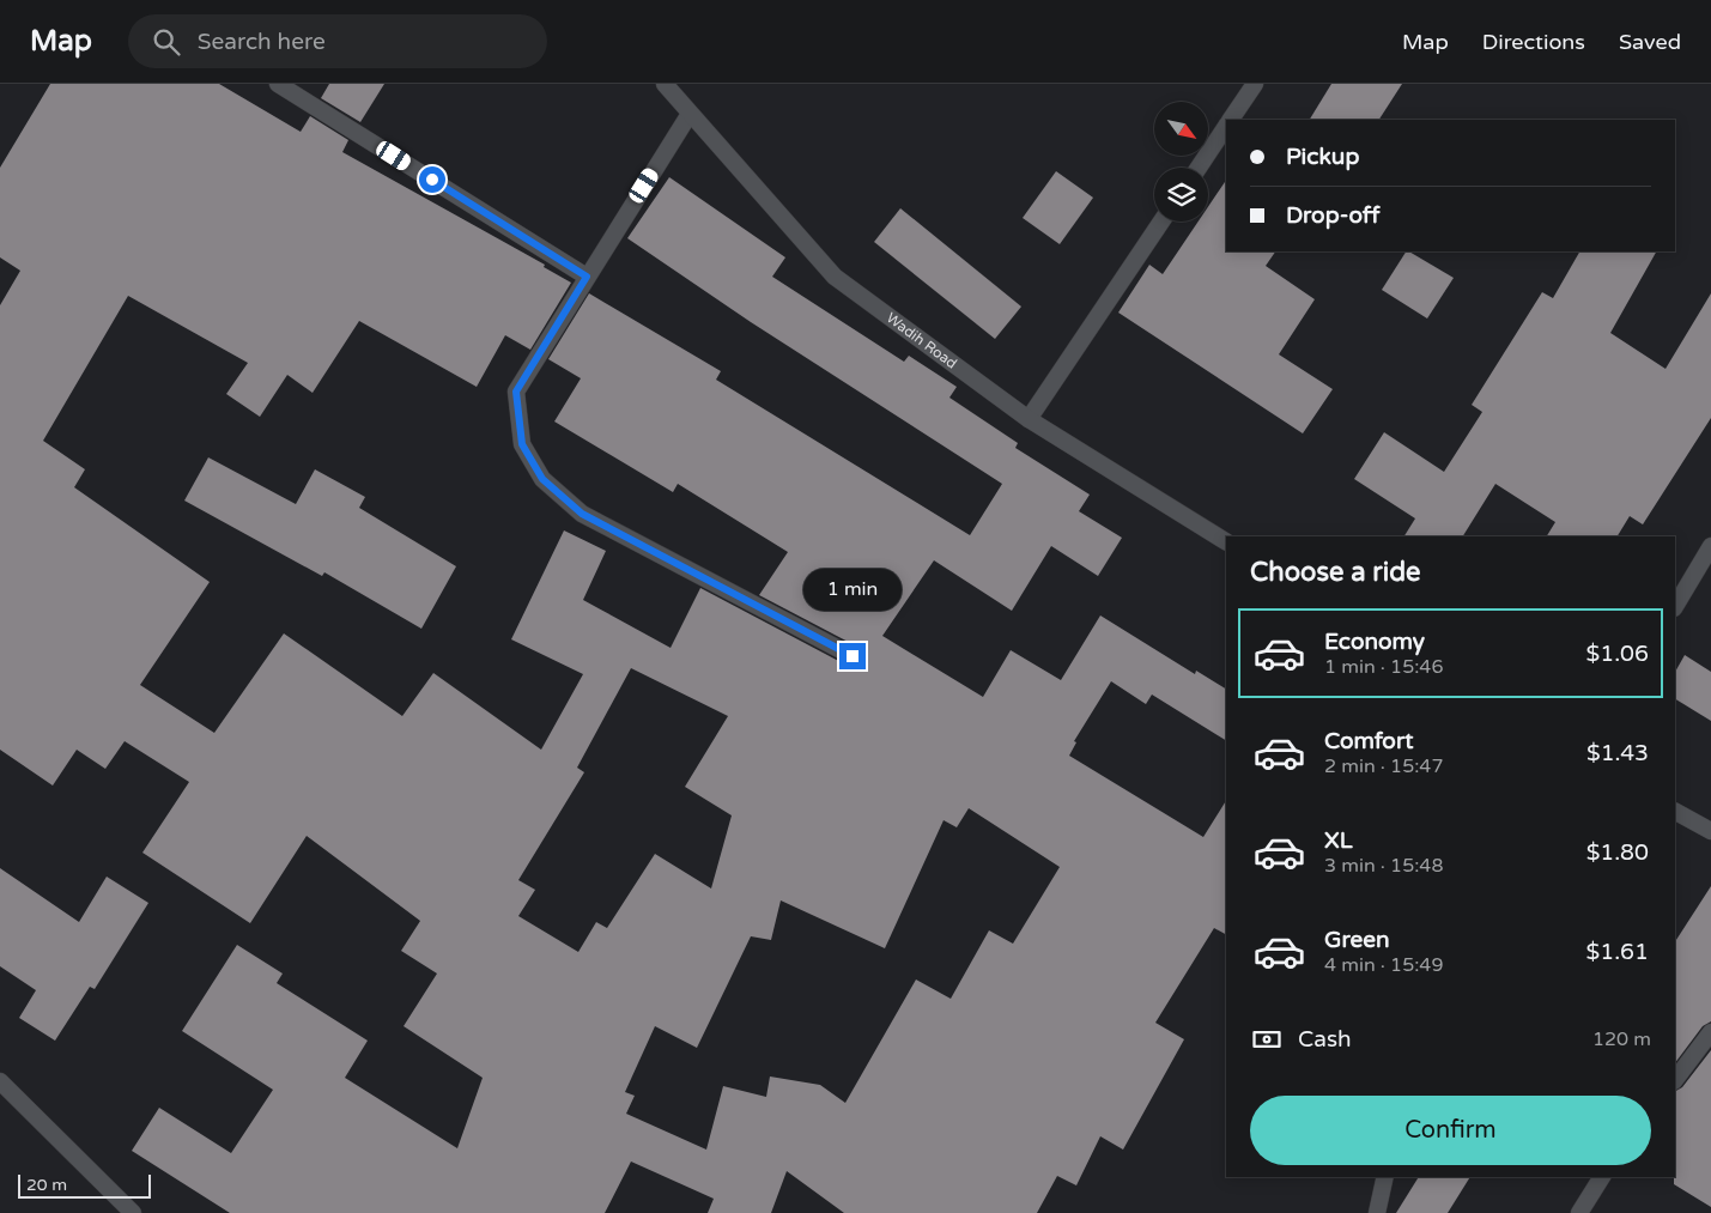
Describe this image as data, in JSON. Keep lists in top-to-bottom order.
{
  "streets": {
    "street": ["Wadih Road"]
  },
  "scale_bar": "20 m",
  "north": "bottom right",
  "page": {
    "header": "Map",
    "search": "Search here",
    "nav": ["Map", "Directions", "Saved"],
    "banner": ["Pickup", "Drop-off"],
    "heading": "Choose a ride",
    "bubble": "1 min",
    "list": [
      {
        "name": "Economy",
        "note": "1 min · 15:46",
        "value": "$1.06"
      },
      {
        "name": "Comfort",
        "note": "2 min · 15:47",
        "value": "$1.43"
      },
      {
        "name": "XL",
        "note": "3 min · 15:48",
        "value": "$1.80"
      },
      {
        "name": "Green",
        "note": "4 min · 15:49",
        "value": "$1.61"
      }
    ],
    "pay": ["Cash", "120 m"],
    "buttons": "Confirm",
    "scale": "20 m"
  }
}
